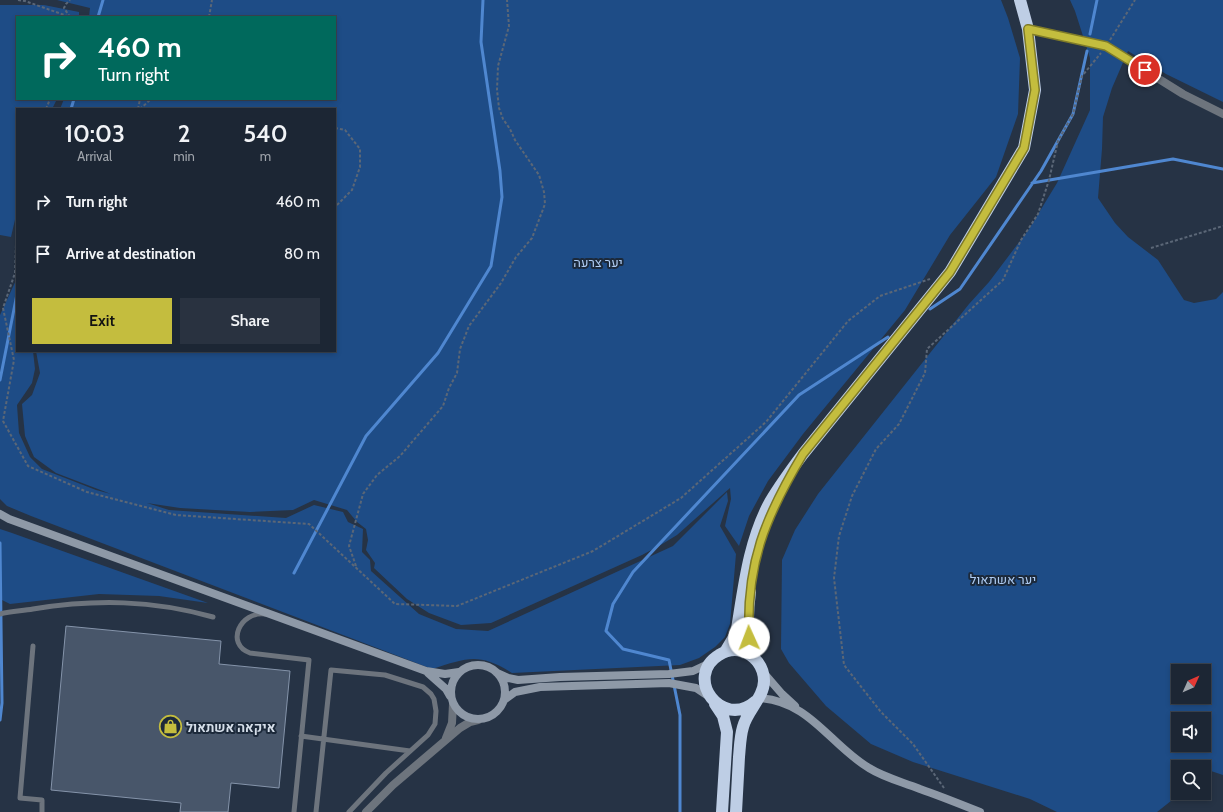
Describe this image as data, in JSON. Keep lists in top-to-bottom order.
{
  "parks": ["יער צרעה", "יער אשתאול"],
  "places": {
    "shop": ["איקאה אשתאול"]
  },
  "north": "top right",
  "page": {
    "turn": ["460 m", "Turn right"],
    "eta": [
      "10:03",
      "Arrival",
      "2",
      "min",
      "540",
      "m"
    ],
    "list": [
      {
        "name": "Turn right",
        "value": "460 m"
      },
      {
        "name": "Arrive at destination",
        "value": "80 m"
      }
    ],
    "buttons": ["Exit", "Share"]
  }
}
